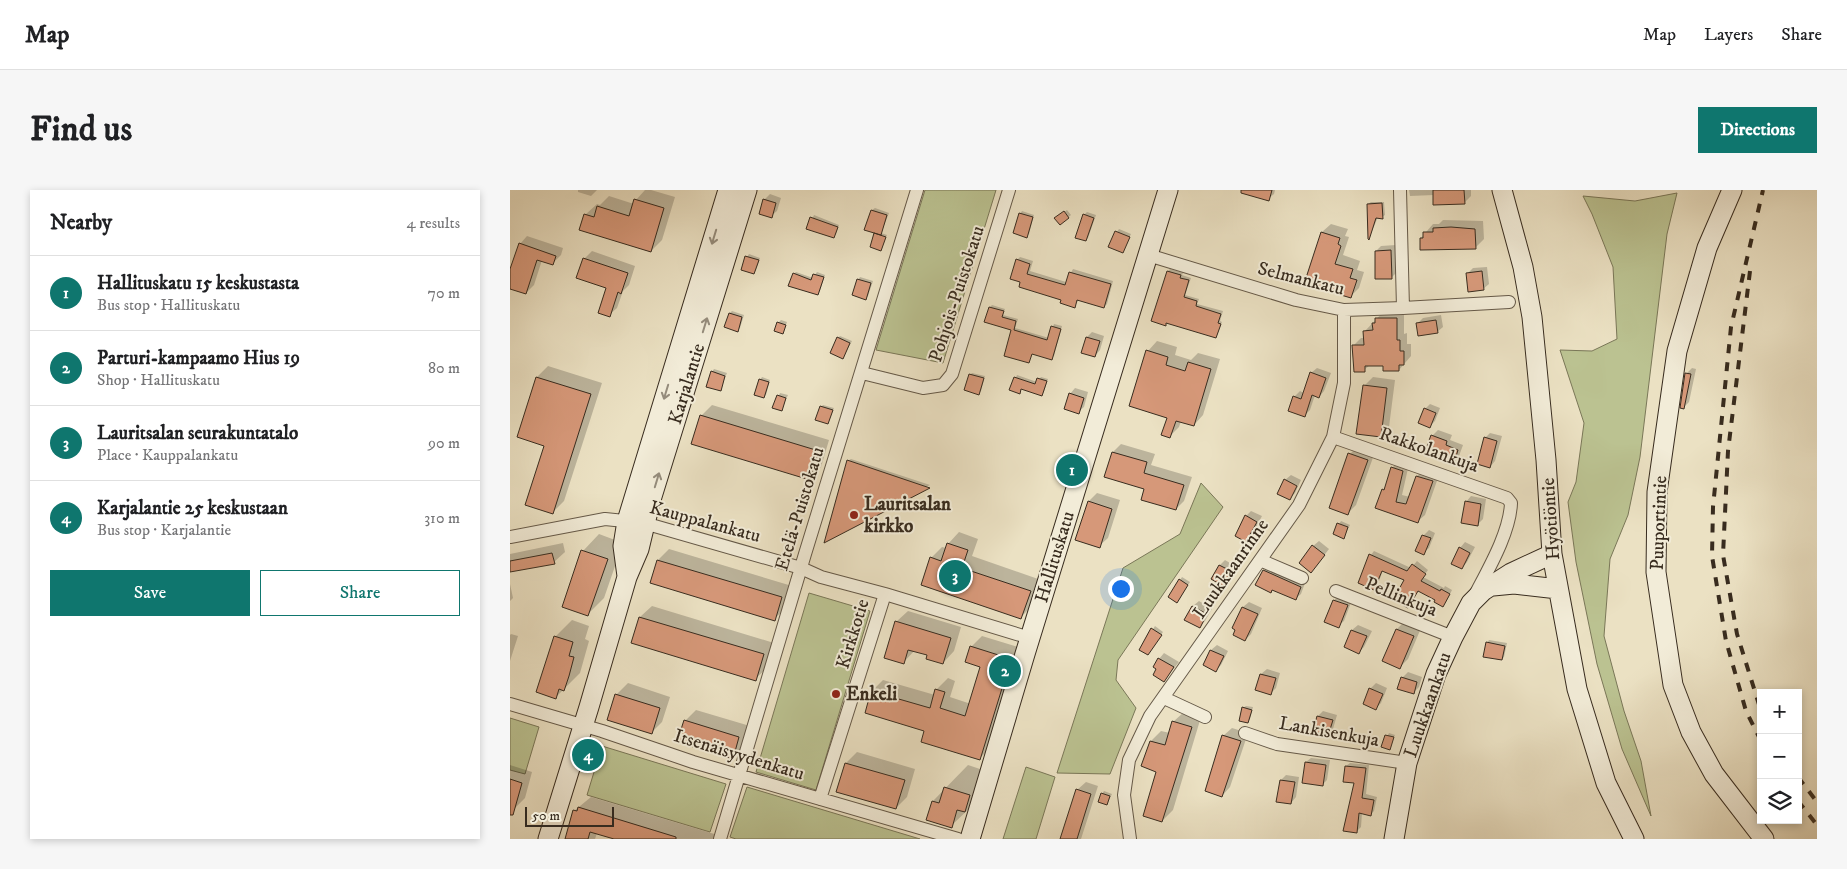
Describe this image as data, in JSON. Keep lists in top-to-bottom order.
{
  "streets": {
    "street": [
      "Selmankatu",
      "Pohjois-Puistokatu",
      "Karjalantie",
      "Rakkolankuja",
      "Etelä-Puistokatu",
      "Hyötiöntie",
      "Kauppalankatu",
      "Puuportintie",
      "Hallituskatu",
      "Luukkaanrinne",
      "Pellinkuja",
      "Kirkkotie",
      "Luukkaankatu",
      "Lankisenkuja",
      "Itsenäisyydenkatu"
    ]
  },
  "crossings": [
    ["Selmankatu", "Hallituskatu"],
    ["Selmankatu", "Luukkaanrinne"],
    ["Pohjois-Puistokatu", "Etelä-Puistokatu"],
    ["Karjalantie", "Kauppalankatu"],
    ["Karjalantie", "Itsenäisyydenkatu"],
    ["Rakkolankuja", "Luukkaanrinne"],
    ["Rakkolankuja", "Luukkaankatu"],
    ["Etelä-Puistokatu", "Kauppalankatu"],
    ["Etelä-Puistokatu", "Itsenäisyydenkatu"],
    ["Hyötiöntie", "Luukkaankatu"],
    ["Kauppalankatu", "Hallituskatu"],
    ["Kauppalankatu", "Kirkkotie"],
    ["Pellinkuja", "Luukkaankatu"],
    ["Kirkkotie", "Itsenäisyydenkatu"],
    ["Luukkaankatu", "Lankisenkuja"]
  ],
  "places": ["Lauritsalan kirkko", "Enkeli"],
  "scale_bar": "50 m",
  "page": {
    "header": "Map",
    "nav": ["Map", "Layers", "Share"],
    "buttons": [
      "Directions",
      ["Save", "Share"]
    ],
    "title": "Find us",
    "heading": ["Nearby", "4 results"],
    "list": [
      {
        "mark": "1",
        "name": "Hallituskatu 15 keskustasta",
        "note": "Bus stop · Hallituskatu",
        "value": "70 m"
      },
      {
        "mark": "2",
        "name": "Parturi-kampaamo Hius 19",
        "note": "Shop · Hallituskatu",
        "value": "80 m"
      },
      {
        "mark": "3",
        "name": "Lauritsalan seurakuntatalo",
        "note": "Place · Kauppalankatu",
        "value": "90 m"
      },
      {
        "mark": "4",
        "name": "Karjalantie 25 keskustaan",
        "note": "Bus stop · Karjalantie",
        "value": "310 m"
      }
    ],
    "pins": [
      "1",
      "3",
      "2",
      "4"
    ],
    "map_buttons": ["+", "−"],
    "scale": "50 m"
  }
}
